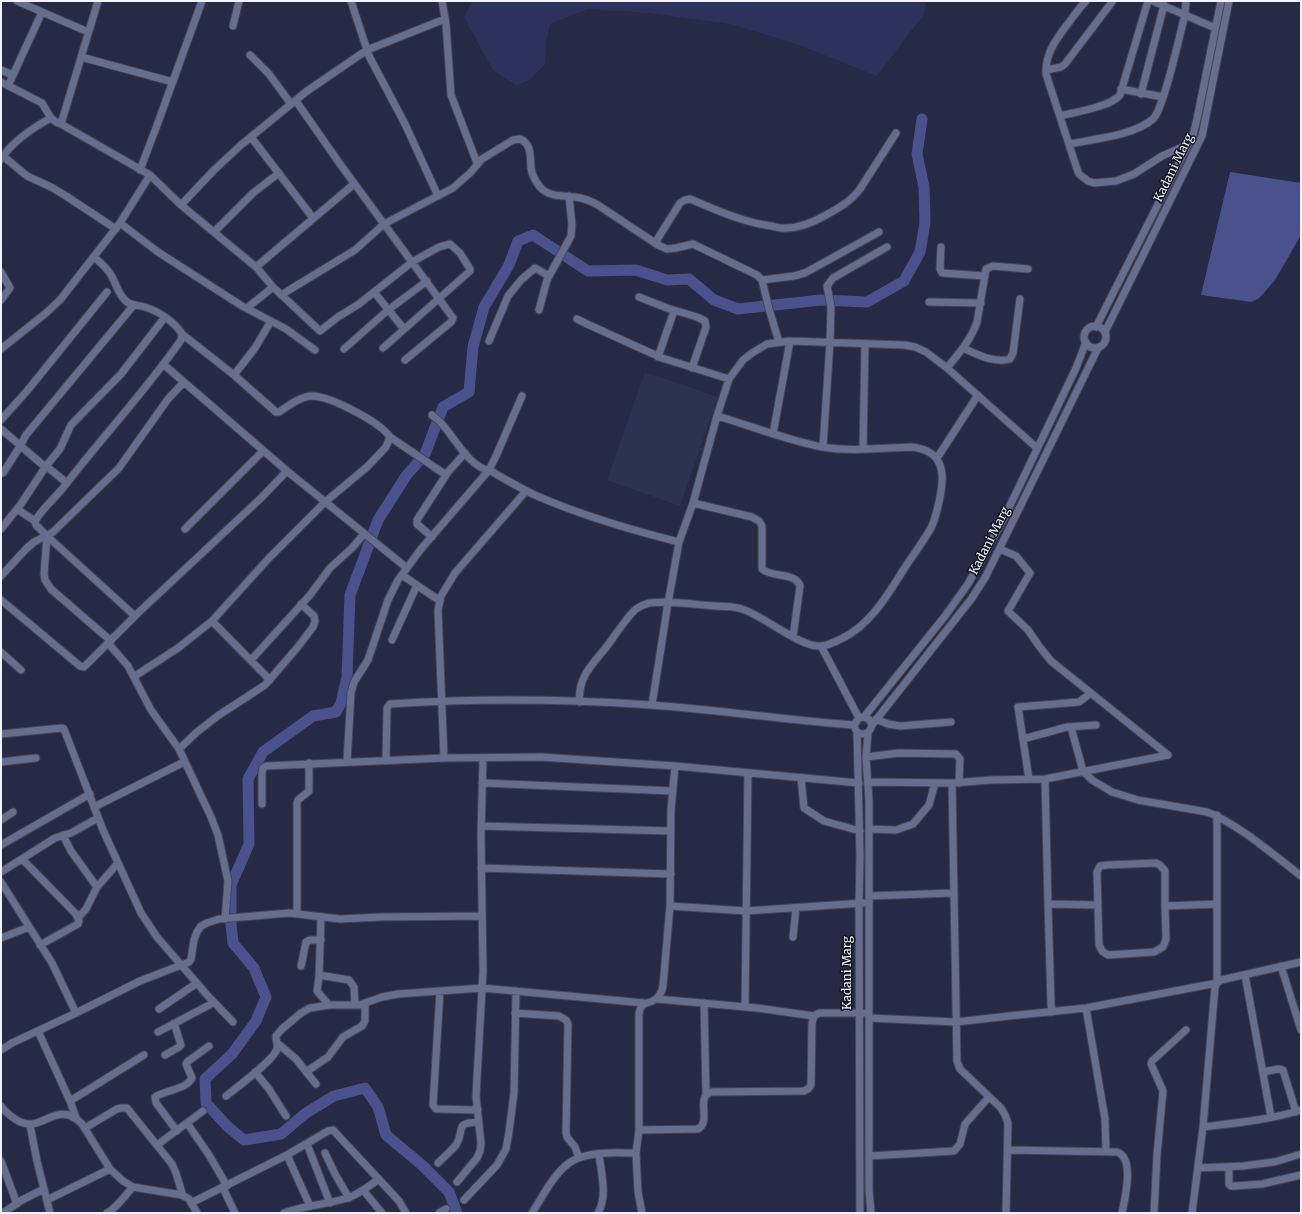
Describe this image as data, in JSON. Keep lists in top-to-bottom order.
{
  "streets": {
    "street": ["Kadani Marg"]
  }
}
